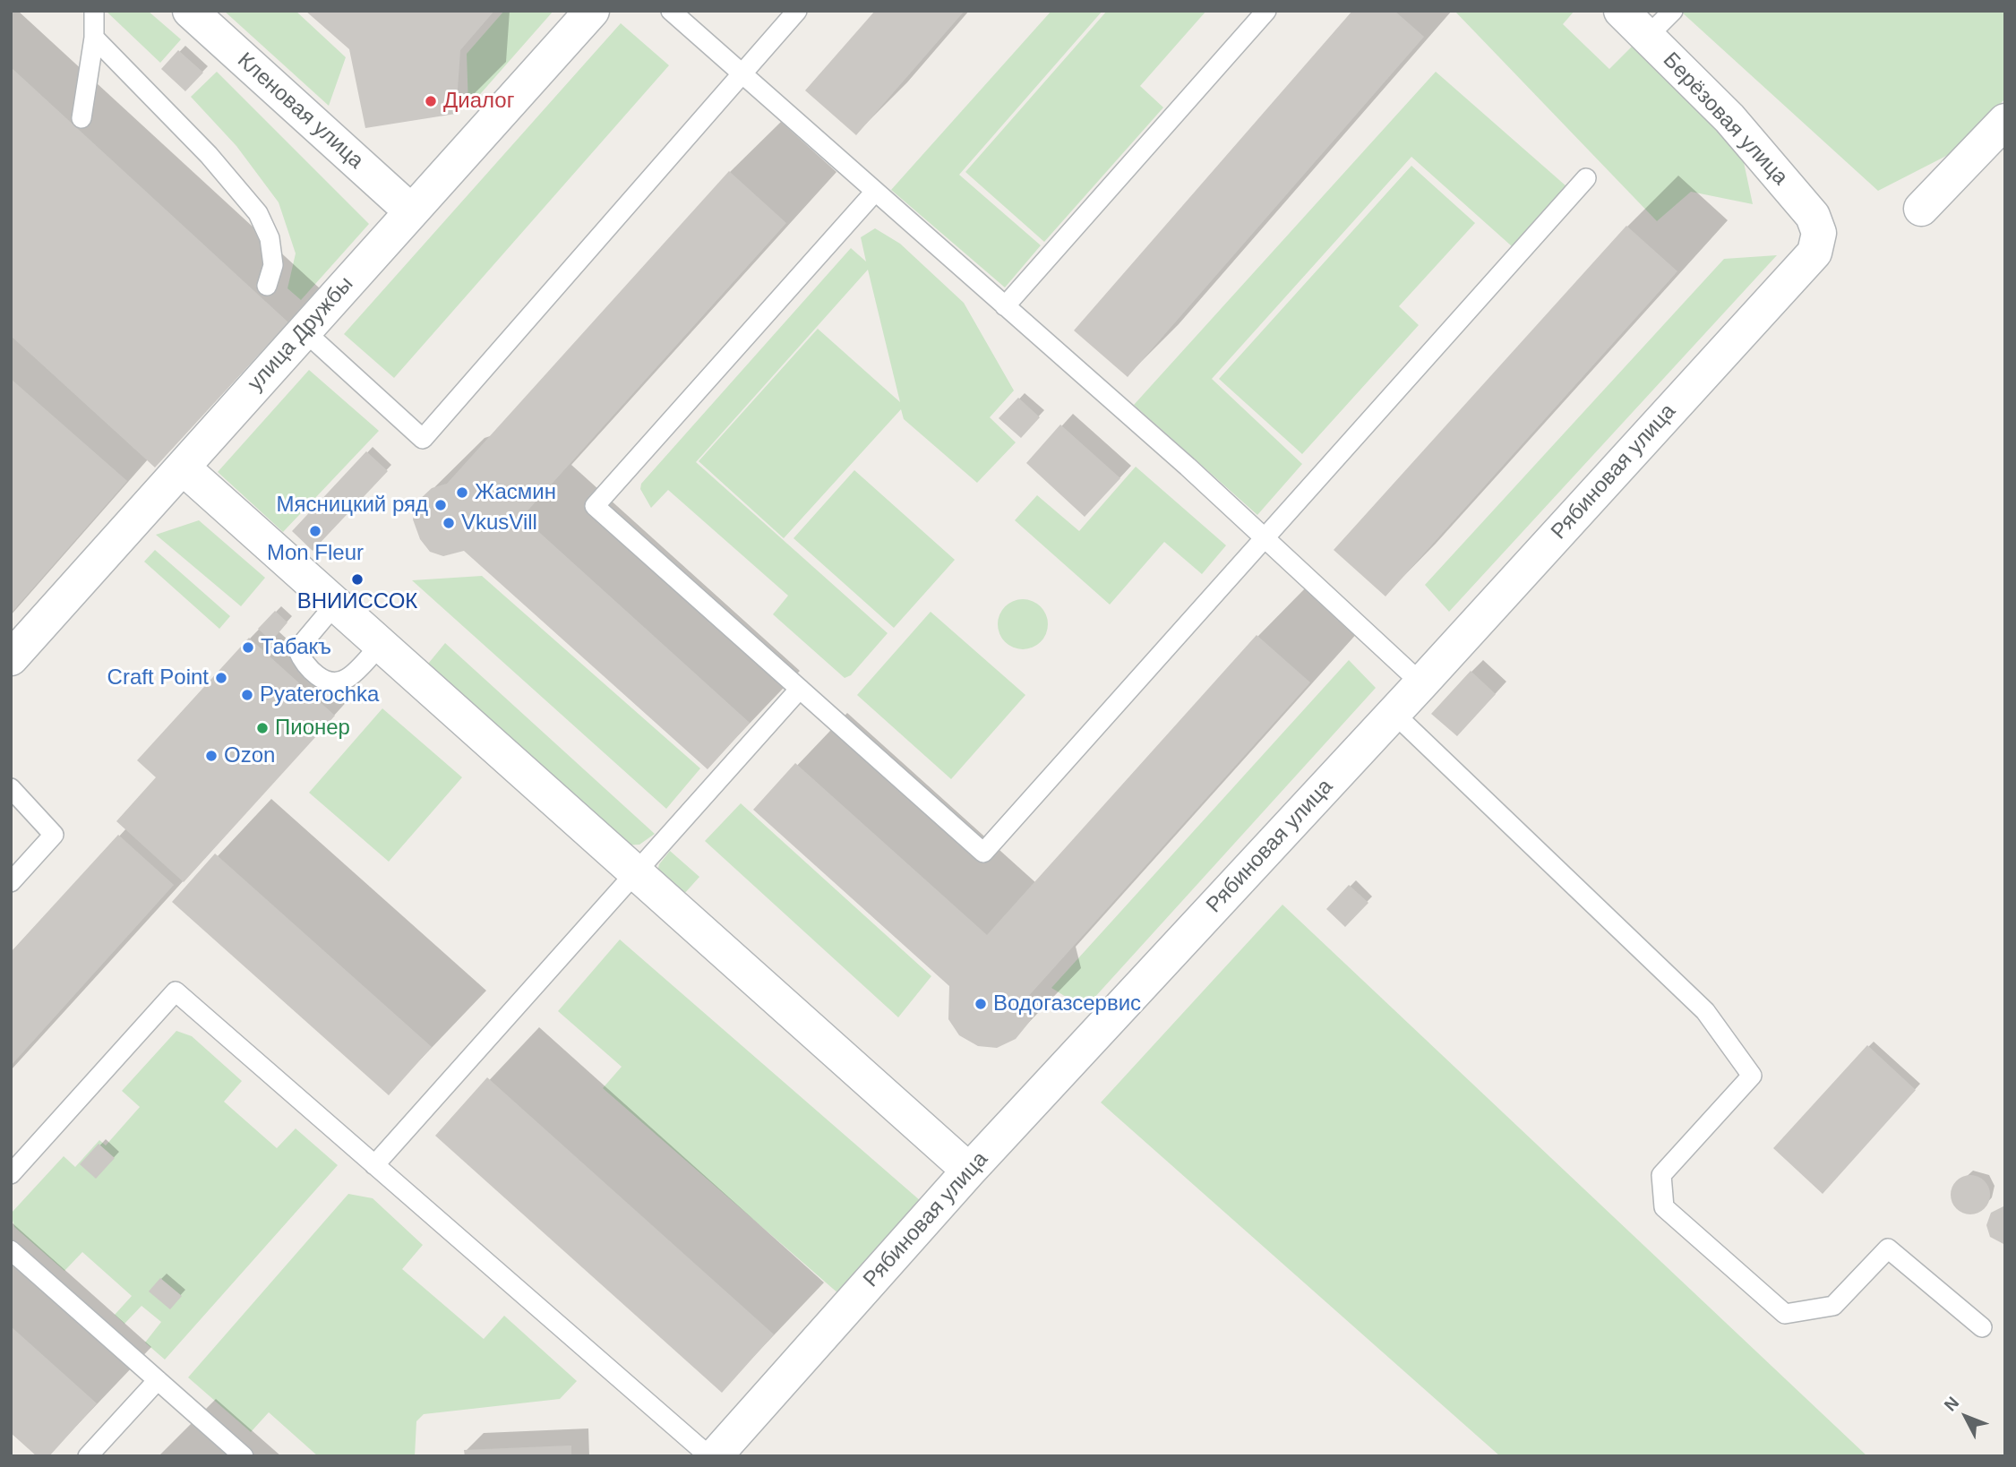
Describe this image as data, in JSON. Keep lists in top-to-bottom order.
{
  "streets": {
    "street": [
      "Кленовая улица",
      "Берёзовая улица",
      "улица Дружбы",
      "Рябиновая улица"
    ]
  },
  "crossings": [
    ["Кленовая улица", "улица Дружбы"],
    ["Берёзовая улица", "Рябиновая улица"]
  ],
  "places": [
    "Диалог",
    "Жасмин",
    "Мясницкий ряд",
    "VkusVill",
    "Mon Fleur",
    "ВНИИССОК",
    "Табакъ",
    "Craft Point",
    "Pyaterochka",
    "Пионер",
    "Ozon",
    "Водогазсервис"
  ],
  "north": "top left"
}
